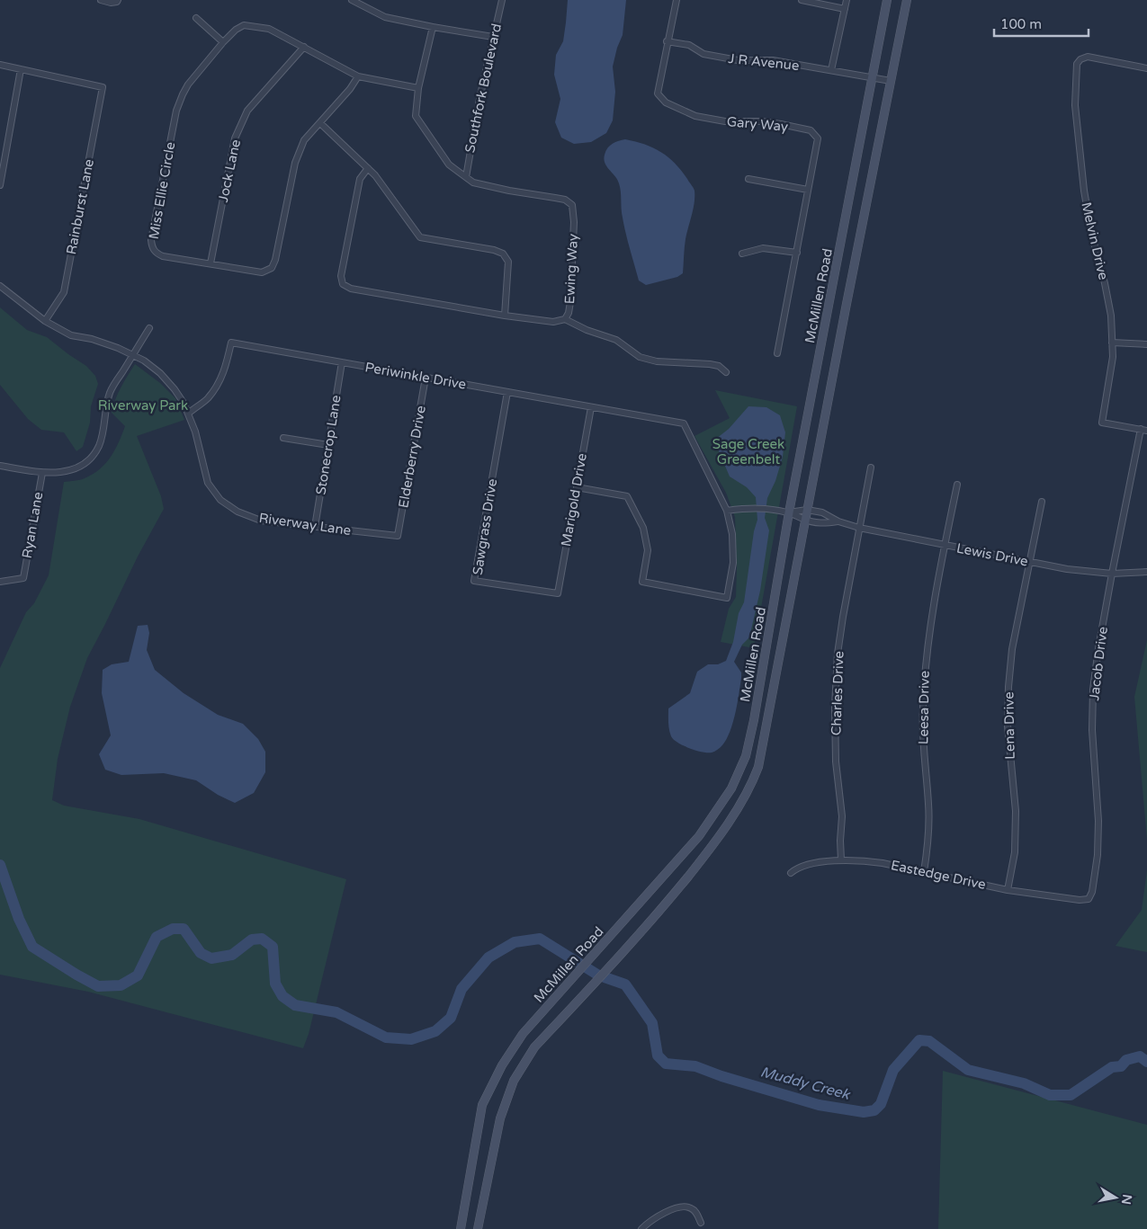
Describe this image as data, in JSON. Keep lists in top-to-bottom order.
{
  "streets": {
    "main road": ["McMillen Road"],
    "street": [
      "J R Avenue",
      "Southfork Boulevard",
      "Gary Way",
      "Jock Lane",
      "Miss Ellie Circle",
      "Rainburst Lane",
      "Melvin Drive",
      "Ewing Way",
      "Periwinkle Drive",
      "Stonecrop Lane",
      "Elderberry Drive",
      "Marigold Drive",
      "Riverway Lane",
      "Ryan Lane",
      "Sawgrass Drive",
      "Lewis Drive",
      "Jacob Drive",
      "Charles Drive",
      "Leesa Drive",
      "Lena Drive",
      "Eastedge Drive"
    ]
  },
  "crossings": [
    ["J R Avenue", "Gary Way"],
    ["J R Avenue", "McMillen Road"],
    ["Southfork Boulevard", "Ewing Way"],
    ["Jock Lane", "Miss Ellie Circle"],
    ["Miss Ellie Circle", "Ewing Way"],
    ["Rainburst Lane", "Riverway Lane"],
    ["Melvin Drive", "Jacob Drive"],
    ["McMillen Road", "Lewis Drive"],
    ["Periwinkle Drive", "Stonecrop Lane"],
    ["Periwinkle Drive", "Elderberry Drive"],
    ["Periwinkle Drive", "Marigold Drive"],
    ["Periwinkle Drive", "Riverway Lane"],
    ["Periwinkle Drive", "Sawgrass Drive"],
    ["Periwinkle Drive", "Lewis Drive"],
    ["Stonecrop Lane", "Riverway Lane"],
    ["Elderberry Drive", "Riverway Lane"],
    ["Marigold Drive", "Sawgrass Drive"],
    ["Lewis Drive", "Jacob Drive"],
    ["Lewis Drive", "Charles Drive"],
    ["Lewis Drive", "Leesa Drive"],
    ["Lewis Drive", "Lena Drive"],
    ["Jacob Drive", "Eastedge Drive"],
    ["Charles Drive", "Eastedge Drive"],
    ["Leesa Drive", "Eastedge Drive"],
    ["Lena Drive", "Eastedge Drive"]
  ],
  "water": ["Muddy Creek"],
  "parks": ["Riverway Park", "Sage Creek Greenbelt"],
  "scale_bar": "100 m",
  "north": "right"
}
